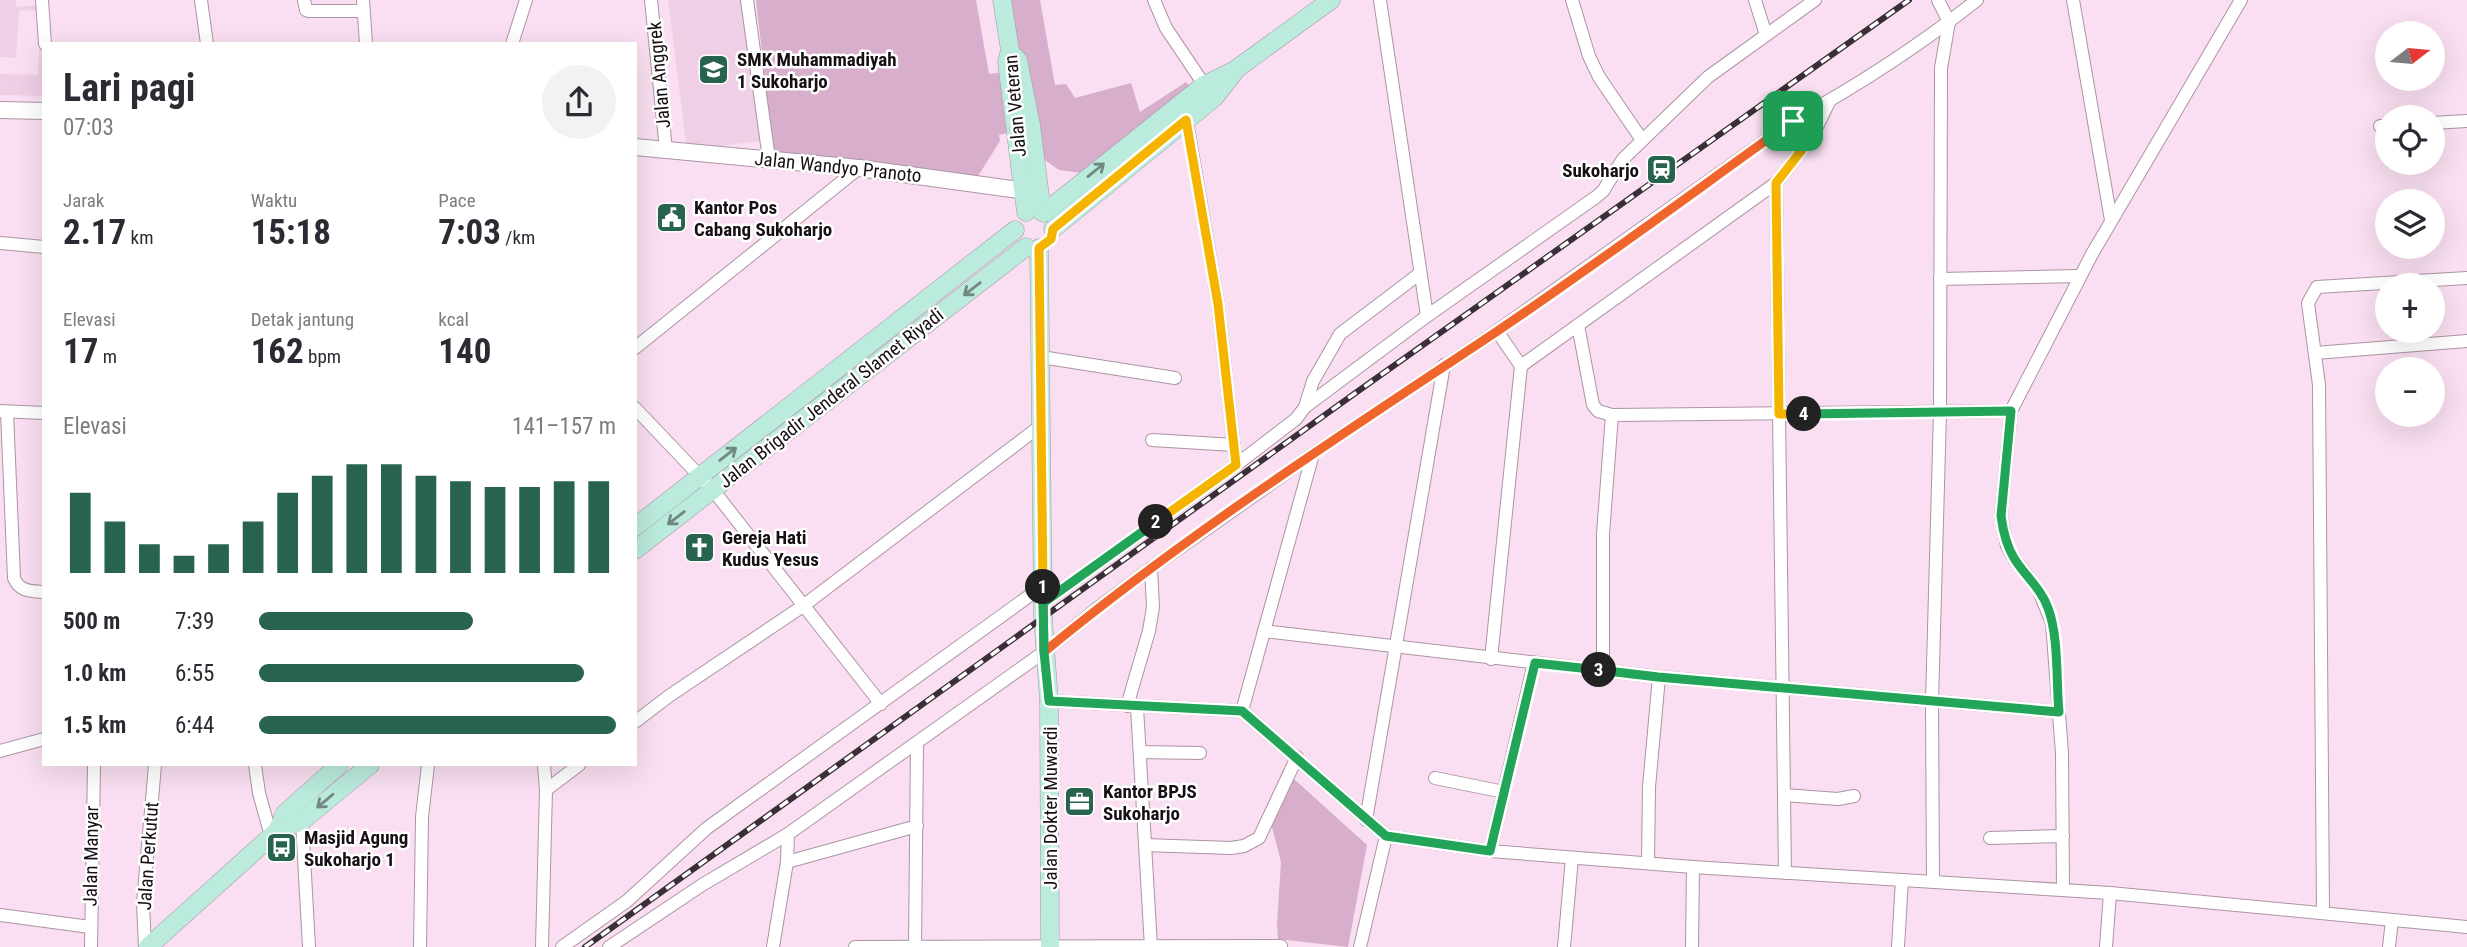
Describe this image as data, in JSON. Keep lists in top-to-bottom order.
{
  "streets": {
    "main road": ["Jalan Veteran", "Jalan Brigadir Jenderal Slamet Riyadi", "Jalan Dokter Muwardi"],
    "street": [
      "Jalan Anggrek",
      "Jalan Wandyo Pranoto",
      "Jalan Manyar",
      "Jalan Perkutut"
    ]
  },
  "crossings": [
    ["Jalan Anggrek", "Jalan Wandyo Pranoto"],
    ["Jalan Veteran", "Jalan Wandyo Pranoto"],
    ["Jalan Veteran", "Jalan Brigadir Jenderal Slamet Riyadi"],
    ["Jalan Veteran", "Jalan Dokter Muwardi"],
    ["Jalan Brigadir Jenderal Slamet Riyadi", "Jalan Dokter Muwardi"]
  ],
  "places": {
    "school or university": ["SMK Muhammadiyah 1 Sukoharjo"],
    "station": ["Sukoharjo"],
    "public building": ["Kantor Pos Cabang Sukoharjo"],
    "church": ["Gereja Hati Kudus Yesus"],
    "office": ["Kantor BPJS Sukoharjo"],
    "bus stop": ["Masjid Agung Sukoharjo 1"]
  },
  "north": "right",
  "page": {
    "map_buttons": ["+", "−"],
    "heading": ["Lari pagi", "07:03"],
    "stats": [
      ["Jarak", "2.17 km"],
      ["Waktu", "15:18"],
      ["Pace", "7:03 /km"],
      ["Elevasi", "17 m"],
      ["Detak jantung", "162 bpm"],
      ["kcal", "140"]
    ],
    "pins": [
      "4",
      "2",
      "1",
      "3"
    ],
    "chart": ["Elevasi", "141–157 m"],
    "list": [
      {
        "name": "500 m",
        "note": "7:39"
      },
      {
        "name": "1.0 km",
        "note": "6:55"
      },
      {
        "name": "1.5 km",
        "note": "6:44"
      }
    ]
  }
}
